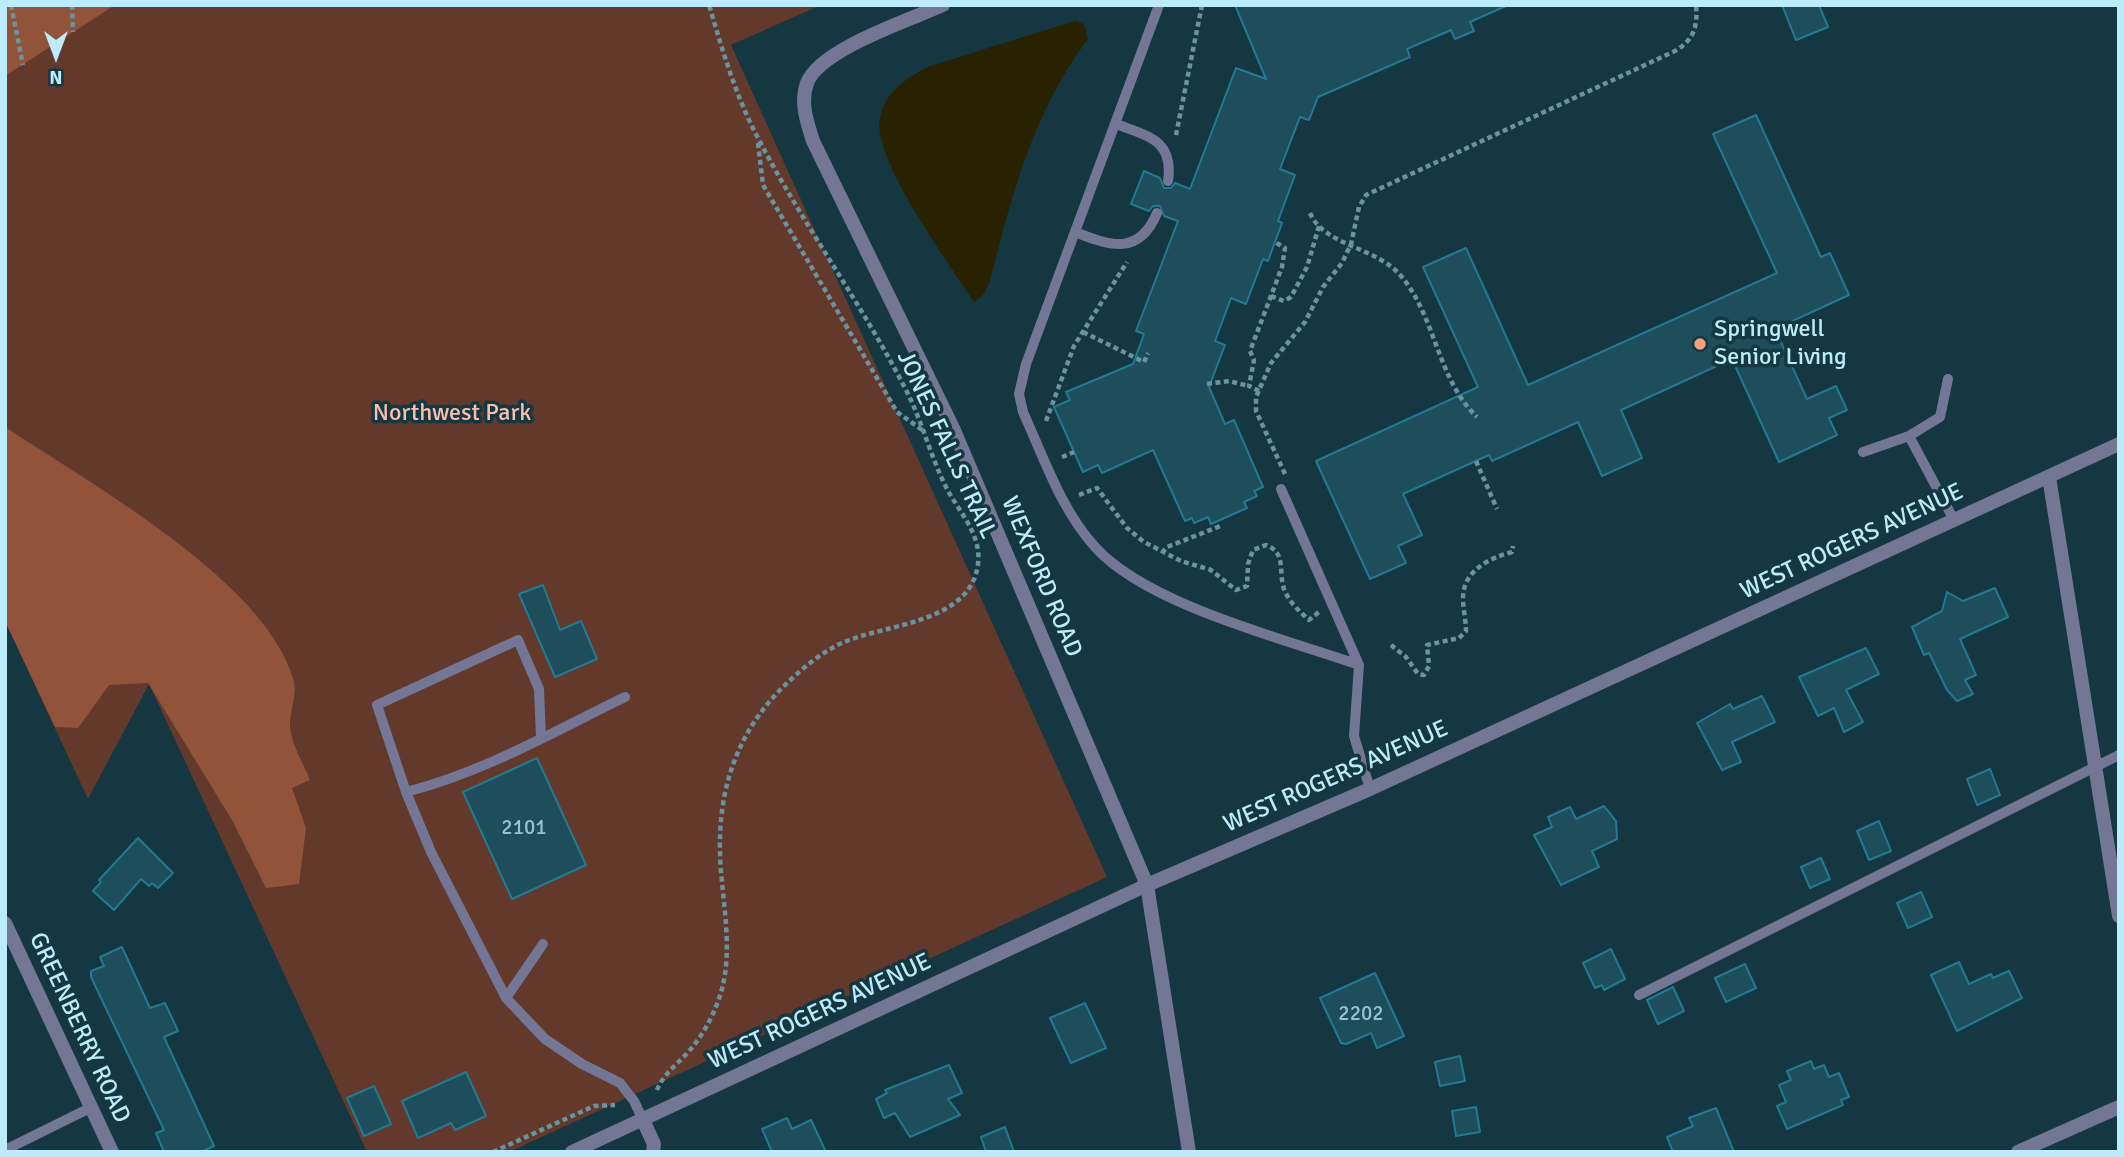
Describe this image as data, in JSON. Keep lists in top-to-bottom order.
{
  "streets": {
    "street": ["WEST ROGERS AVENUE", "WEXFORD ROAD", "GREENBERRY ROAD"],
    "path": ["JONES FALLS TRAIL"]
  },
  "crossings": [
    ["WEST ROGERS AVENUE", "WEXFORD ROAD"]
  ],
  "parks": ["Northwest Park"],
  "places": ["Springwell Senior Living"],
  "house_numbers": ["2101", "2202"],
  "north": "bottom"
}
